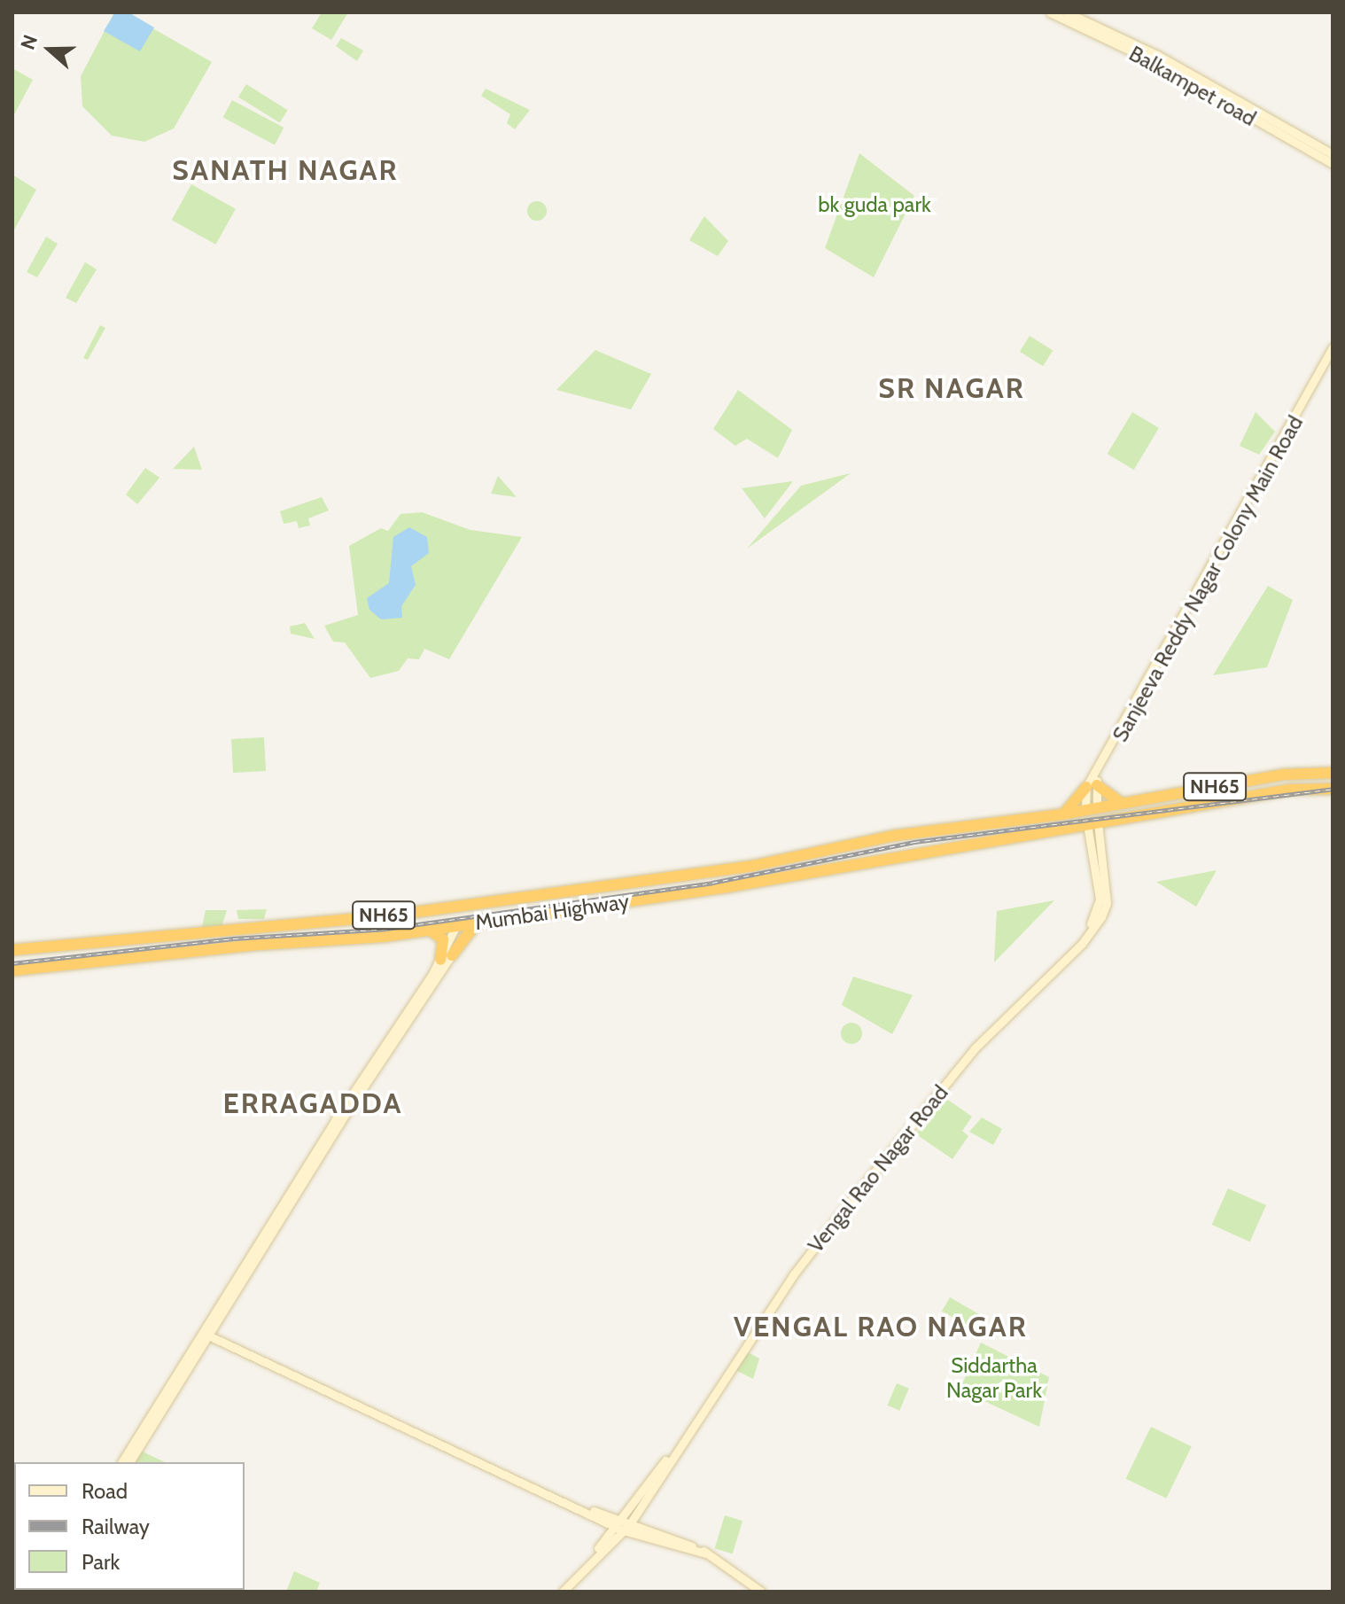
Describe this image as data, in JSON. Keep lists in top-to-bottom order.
{
  "streets": {
    "highway": ["NH65", "Mumbai Highway"],
    "main road": ["Balkampet road", "Sanjeeva Reddy Nagar Colony Main Road", "Vengal Rao Nagar Road"]
  },
  "crossings": [
    ["Sanjeeva Reddy Nagar Colony Main Road", "NH65"],
    ["NH65", "Mumbai Highway"],
    ["NH65", "Vengal Rao Nagar Road"],
    ["Mumbai Highway", "Vengal Rao Nagar Road"]
  ],
  "districts": [
    "SANATH NAGAR",
    "SR NAGAR",
    "ERRAGADDA",
    "VENGAL RAO NAGAR"
  ],
  "parks": ["bk guda park", "Siddartha Nagar Park"],
  "legend": ["Road", "Railway", "Park"],
  "north": "left"
}
